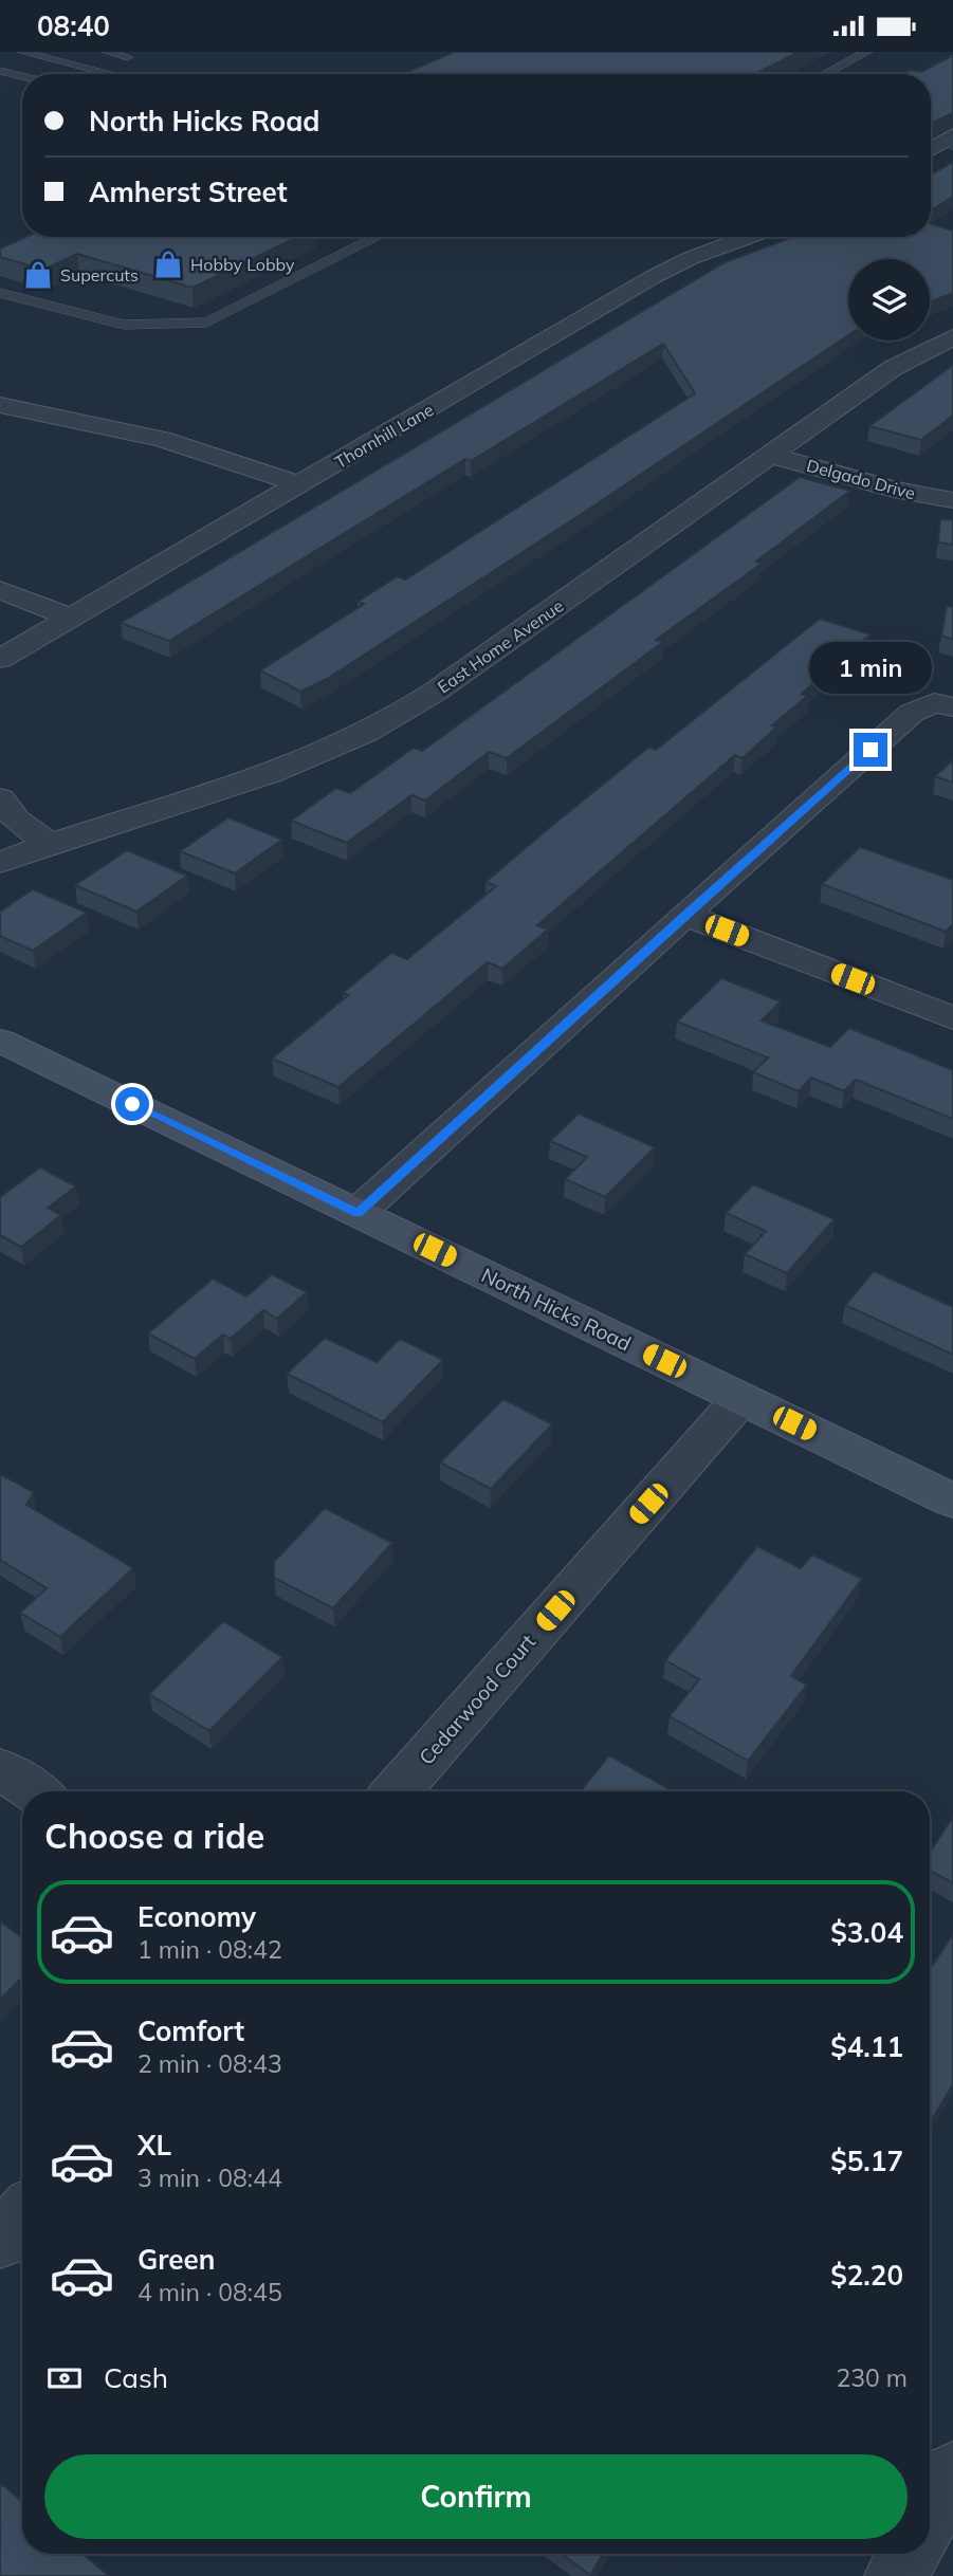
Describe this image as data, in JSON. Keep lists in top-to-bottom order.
{
  "streets": {
    "main road": ["North Hicks Road"],
    "street": [
      "Thornhill Lane",
      "Delgado Drive",
      "East Home Avenue",
      "Cedarwood Court"
    ]
  },
  "crossings": [
    ["Delgado Drive", "East Home Avenue"],
    ["North Hicks Road", "Cedarwood Court"]
  ],
  "places": {
    "shop": ["Hobby Lobby", "Supercuts"]
  },
  "page": {
    "status": "08:40",
    "banner": ["North Hicks Road", "Amherst Street"],
    "bubble": "1 min",
    "heading": "Choose a ride",
    "list": [
      {
        "name": "Economy",
        "note": "1 min · 08:42",
        "value": "$3.04"
      },
      {
        "name": "Comfort",
        "note": "2 min · 08:43",
        "value": "$4.11"
      },
      {
        "name": "XL",
        "note": "3 min · 08:44",
        "value": "$5.17"
      },
      {
        "name": "Green",
        "note": "4 min · 08:45",
        "value": "$2.20"
      }
    ],
    "pay": ["Cash", "230 m"],
    "buttons": "Confirm"
  }
}
